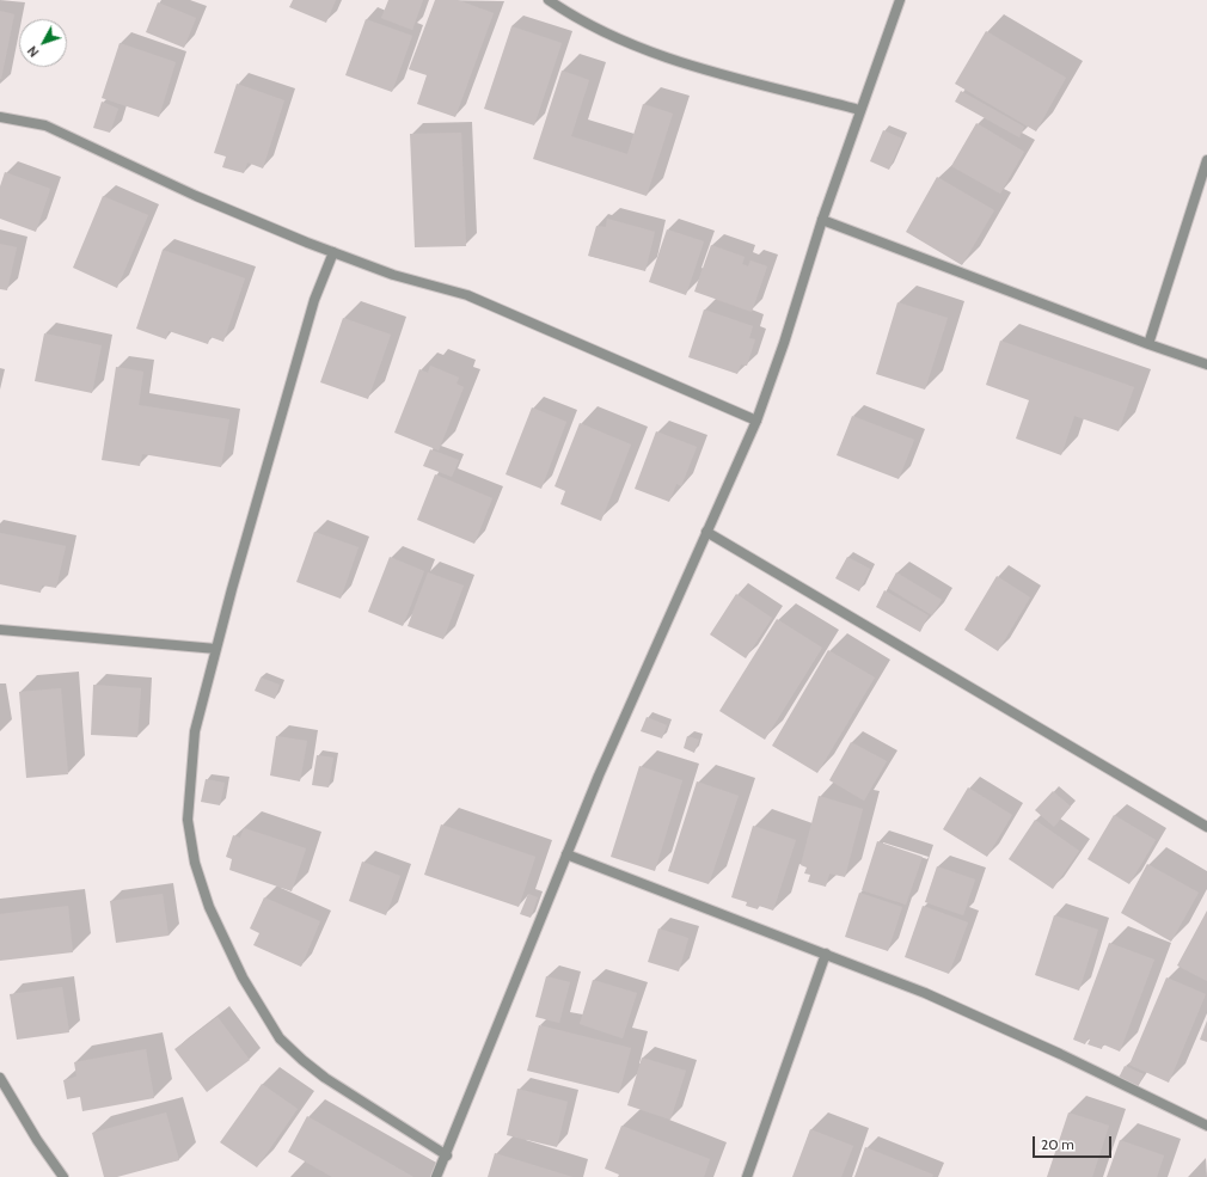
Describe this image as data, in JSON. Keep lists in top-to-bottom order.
{
  "scale_bar": "20 m",
  "north": "bottom left"
}
